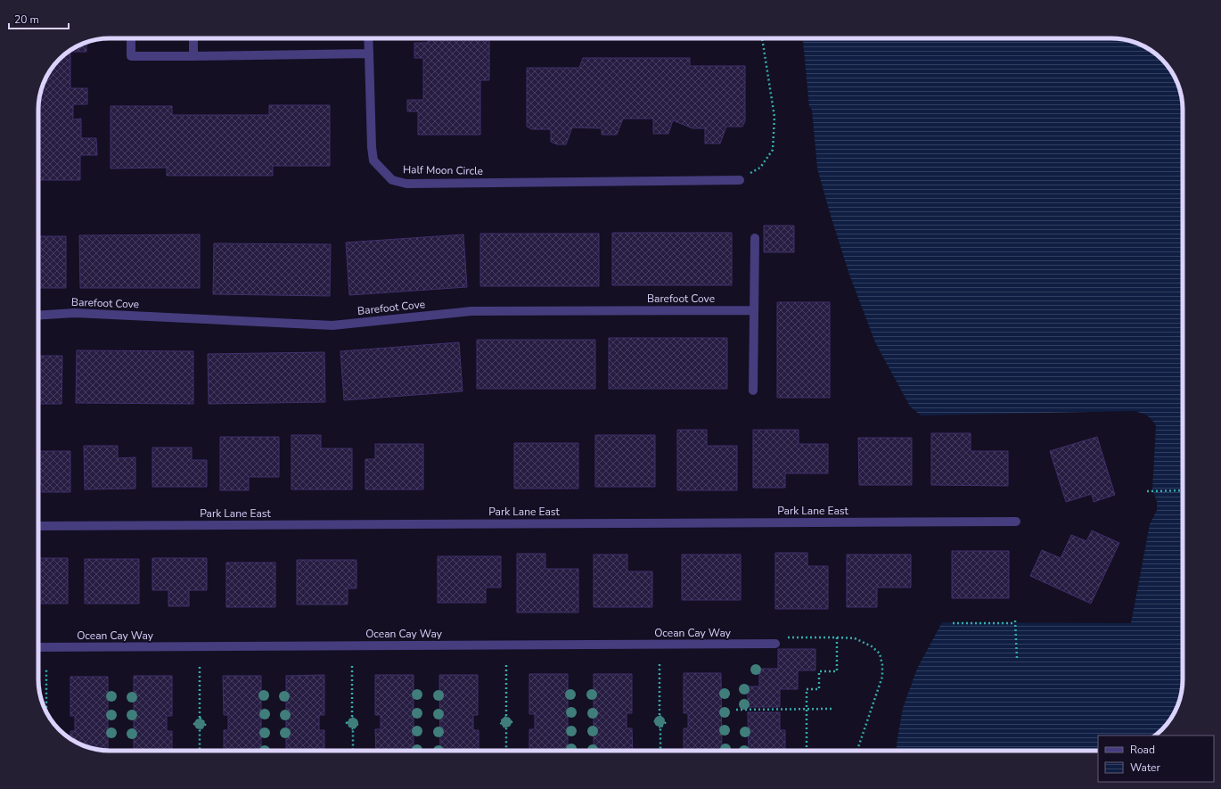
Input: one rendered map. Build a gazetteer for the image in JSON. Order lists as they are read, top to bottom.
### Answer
{
  "streets": {
    "street": [
      "Half Moon Circle",
      "Barefoot Cove",
      "Park Lane East",
      "Ocean Cay Way"
    ]
  },
  "legend": ["Road", "Water"],
  "scale_bar": "20 m"
}
